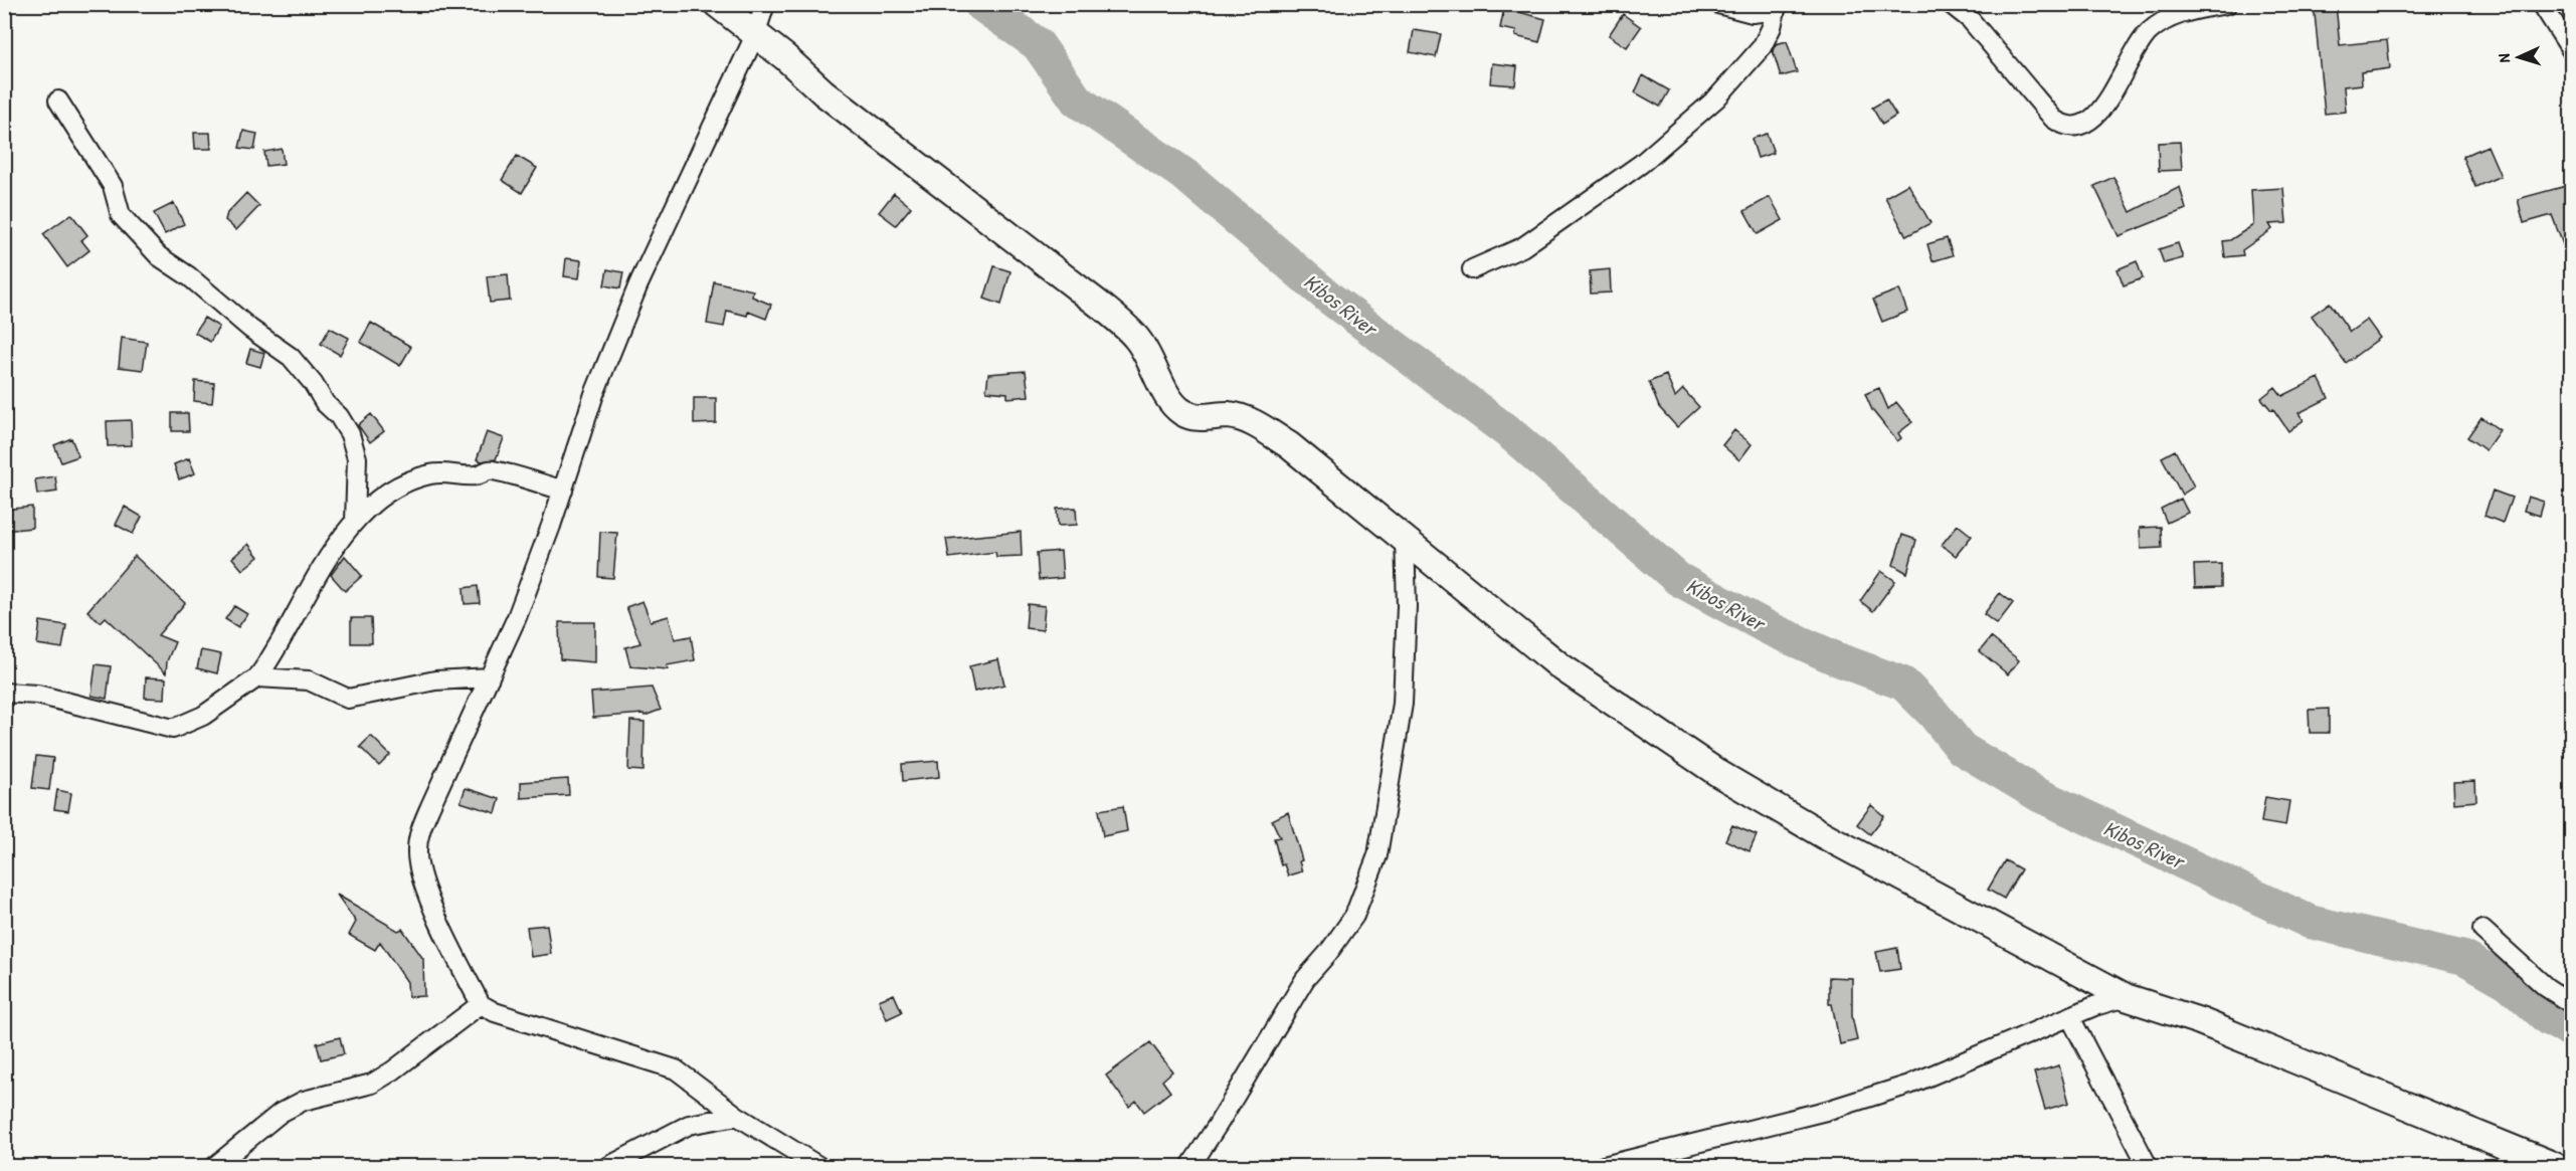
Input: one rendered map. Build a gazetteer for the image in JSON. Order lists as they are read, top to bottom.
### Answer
{
  "water": ["Kibos River"],
  "north": "left"
}
